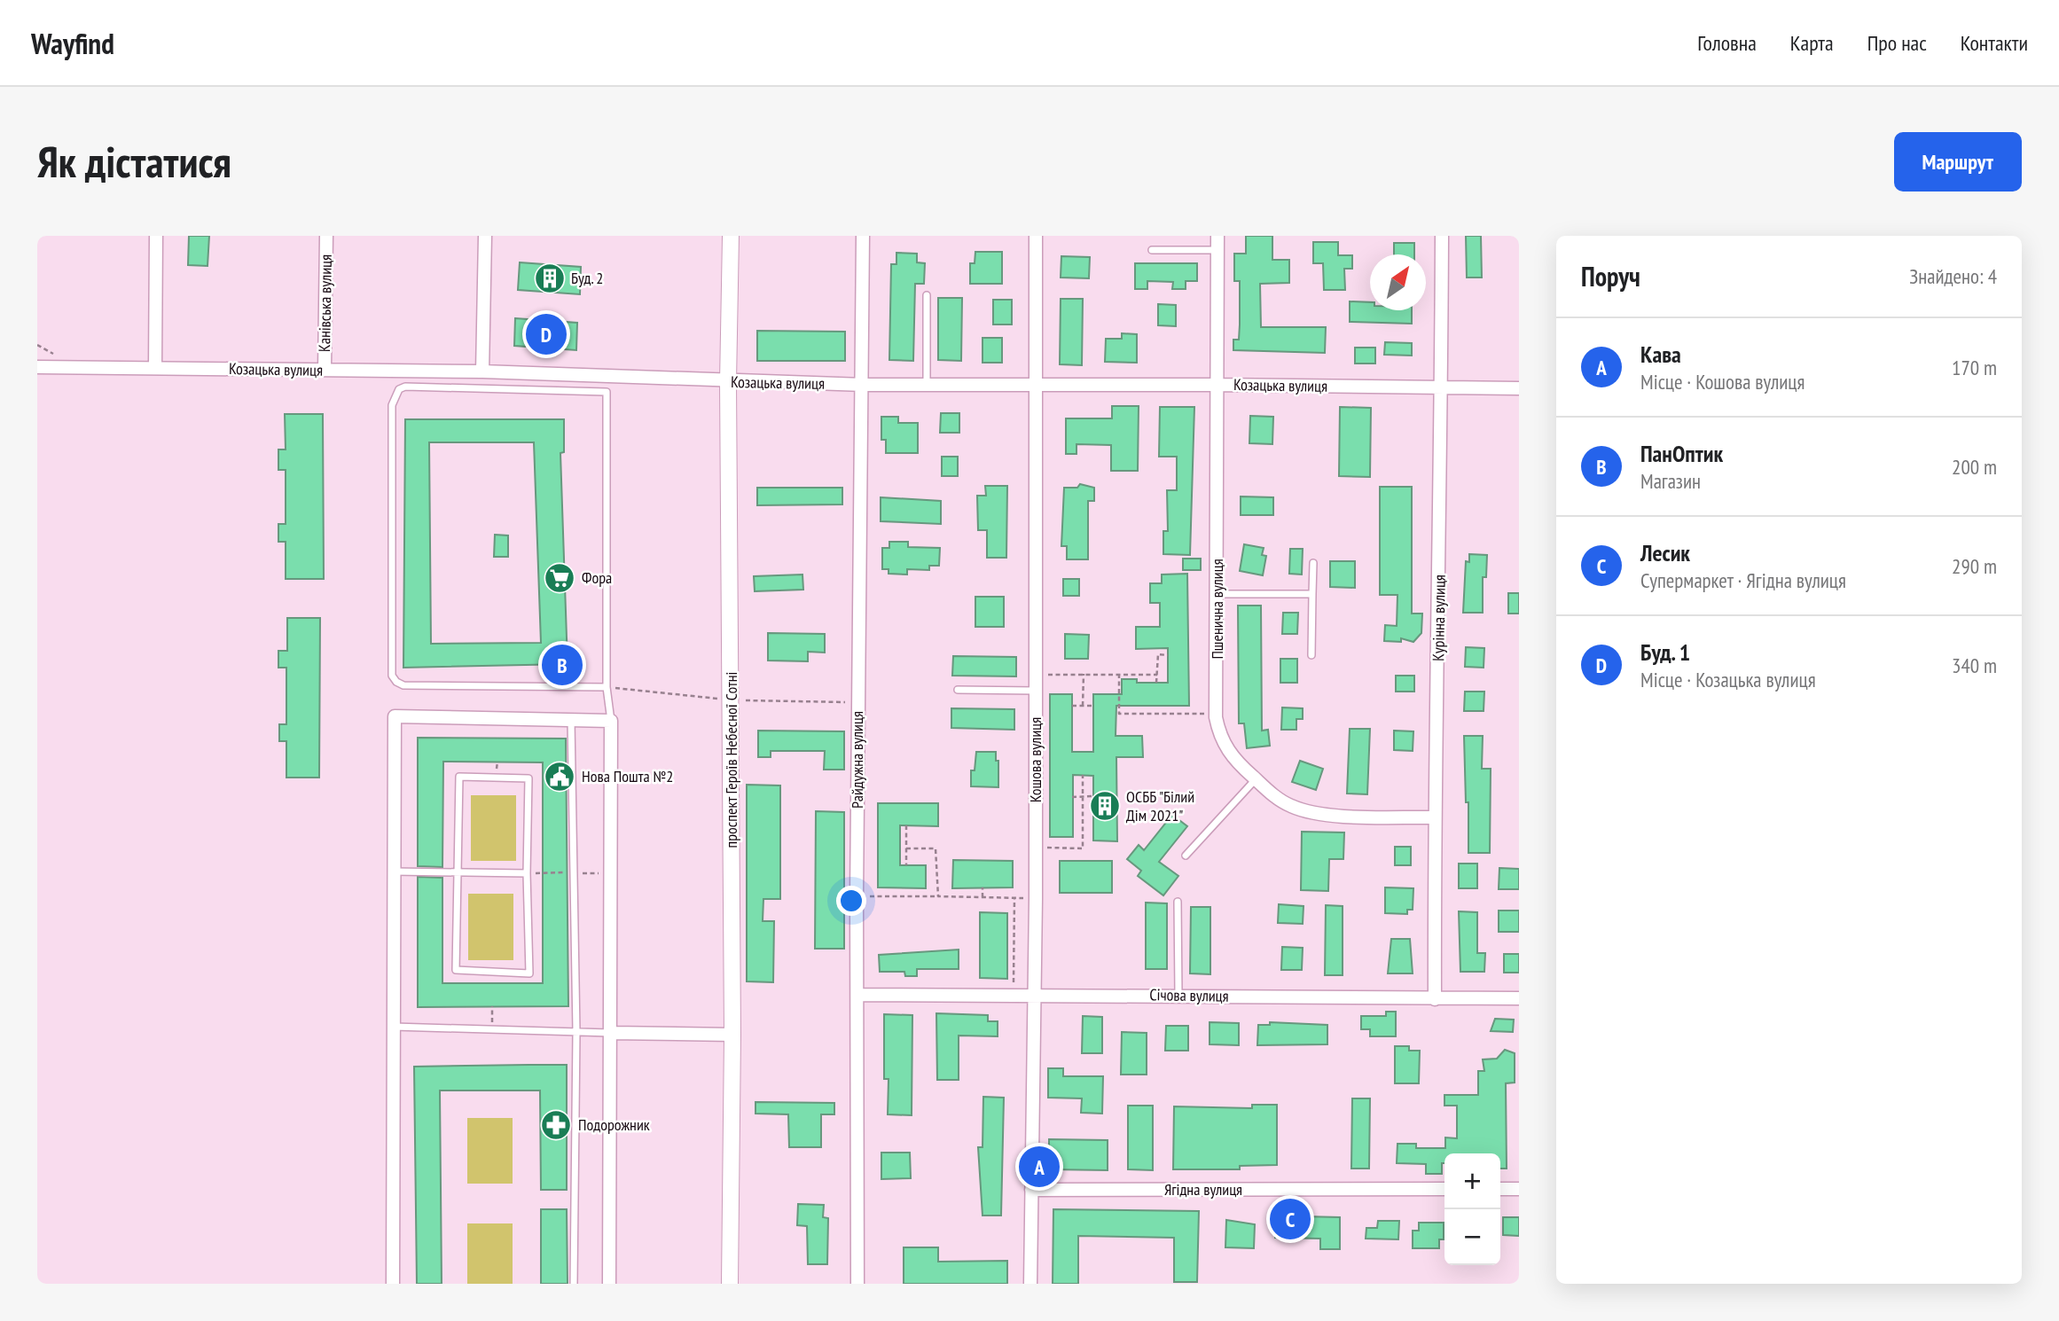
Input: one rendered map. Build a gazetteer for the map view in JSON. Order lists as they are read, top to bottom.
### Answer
{
  "streets": {
    "street": [
      "Канівська вулиця",
      "Козацька вулиця",
      "Пшенична вулиця",
      "Курінна вулиця",
      "проспект Героїв Небесної Сотні",
      "Райдужна вулиця",
      "Кошова вулиця",
      "Січова вулиця",
      "Ягідна вулиця"
    ]
  },
  "crossings": [
    ["Канівська вулиця", "Козацька вулиця"],
    ["Козацька вулиця", "Пшенична вулиця"],
    ["Козацька вулиця", "Курінна вулиця"],
    ["Козацька вулиця", "проспект Героїв Небесної Сотні"],
    ["Козацька вулиця", "Райдужна вулиця"],
    ["Козацька вулиця", "Кошова вулиця"],
    ["Пшенична вулиця", "Курінна вулиця"],
    ["Курінна вулиця", "Січова вулиця"],
    ["Райдужна вулиця", "Січова вулиця"],
    ["Кошова вулиця", "Січова вулиця"],
    ["Кошова вулиця", "Ягідна вулиця"]
  ],
  "places": {
    "building": ["Буд. 2", "ОСББ \"Білий Дім 2021\""],
    "supermarket": ["Фора"],
    "public building": ["Нова Пошта №2"],
    "pharmacy": ["Подорожник"]
  },
  "north": "top right",
  "page": {
    "header": "Wayfind",
    "nav": [
      "Головна",
      "Карта",
      "Про нас",
      "Контакти"
    ],
    "buttons": "Маршрут",
    "title": "Як дістатися",
    "heading": ["Поруч", "Знайдено: 4"],
    "pins": [
      "D",
      "B",
      "A",
      "C"
    ],
    "list": [
      {
        "mark": "A",
        "name": "Кава",
        "note": "Місце · Кошова вулиця",
        "value": "170 m"
      },
      {
        "mark": "B",
        "name": "ПанОптик",
        "note": "Магазин",
        "value": "200 m"
      },
      {
        "mark": "C",
        "name": "Лесик",
        "note": "Супермаркет · Ягідна вулиця",
        "value": "290 m"
      },
      {
        "mark": "D",
        "name": "Буд. 1",
        "note": "Місце · Козацька вулиця",
        "value": "340 m"
      }
    ],
    "map_buttons": ["+", "−"]
  }
}
